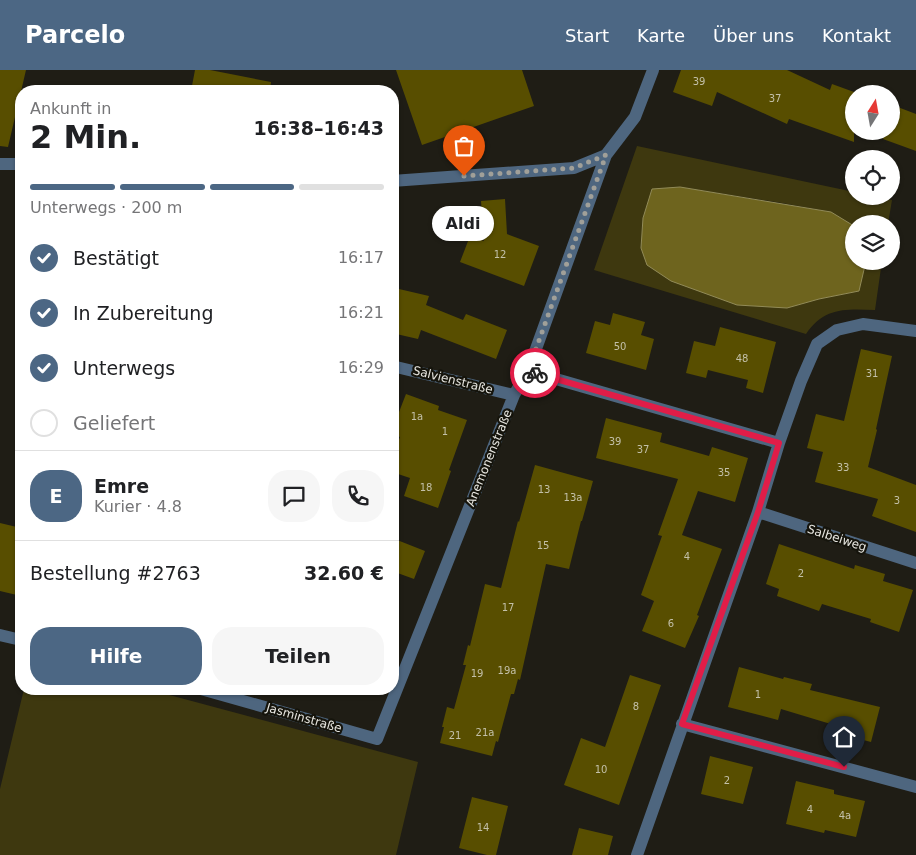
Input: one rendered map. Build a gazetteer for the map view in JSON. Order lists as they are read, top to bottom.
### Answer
{
  "streets": {
    "street": [
      "Salvienstraße",
      "Anemonenstraße",
      "Salbeiweg",
      "Jasminstraße"
    ]
  },
  "crossings": [
    ["Salvienstraße", "Anemonenstraße"],
    ["Anemonenstraße", "Jasminstraße"]
  ],
  "places": ["Aldi"],
  "house_numbers": [
    "39",
    "37",
    "12",
    "50",
    "48",
    "31",
    "1a",
    "1",
    "39",
    "37",
    "33",
    "35",
    "18",
    "13",
    "13a",
    "3",
    "15",
    "4",
    "2",
    "17",
    "6",
    "19a",
    "19",
    "1",
    "8",
    "21a",
    "21",
    "10",
    "2",
    "4",
    "4a",
    "14"
  ],
  "north": "top",
  "page": {
    "header": "Parcelo",
    "nav": [
      "Start",
      "Karte",
      "Über uns",
      "Kontakt"
    ],
    "heading": ["2 Min.", "Ankunft in", "16:38–16:43"],
    "panel": [
      "Emre",
      "Kurier · 4.8",
      "Bestellung #2763",
      "32.60 €"
    ],
    "bar": "Unterwegs · 200 m",
    "bubble": "Aldi",
    "list": [
      ["Bestätigt", "16:17"],
      ["In Zubereitung", "16:21"],
      ["Unterwegs", "16:29"],
      "Geliefert"
    ],
    "round": "E",
    "buttons": ["Hilfe", "Teilen"]
  }
}
